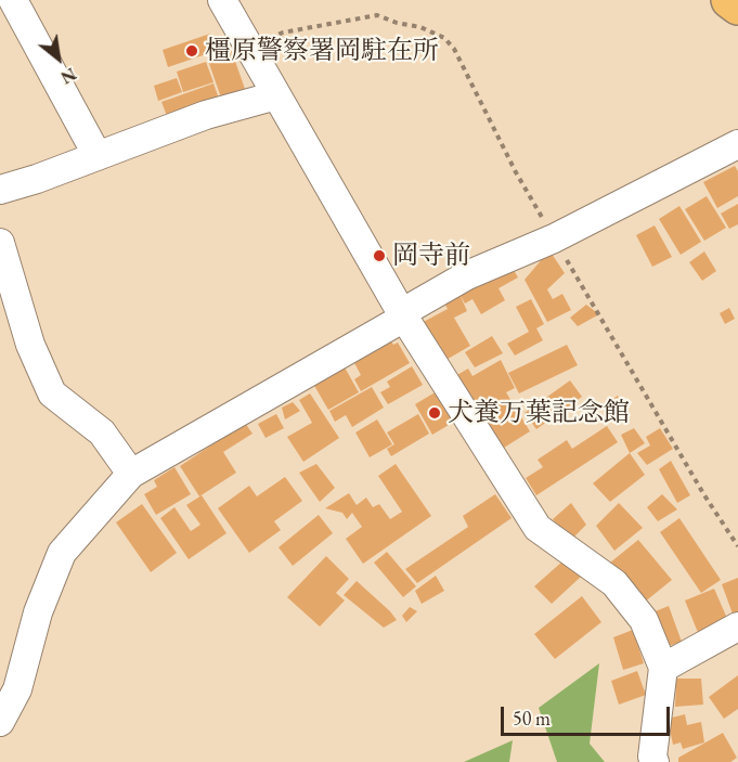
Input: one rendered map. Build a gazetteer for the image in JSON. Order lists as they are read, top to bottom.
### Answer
{
  "places": ["橿原警察署岡駐在所", "岡寺前", "犬養万葉記念館"],
  "scale_bar": "50 m",
  "north": "bottom right"
}
